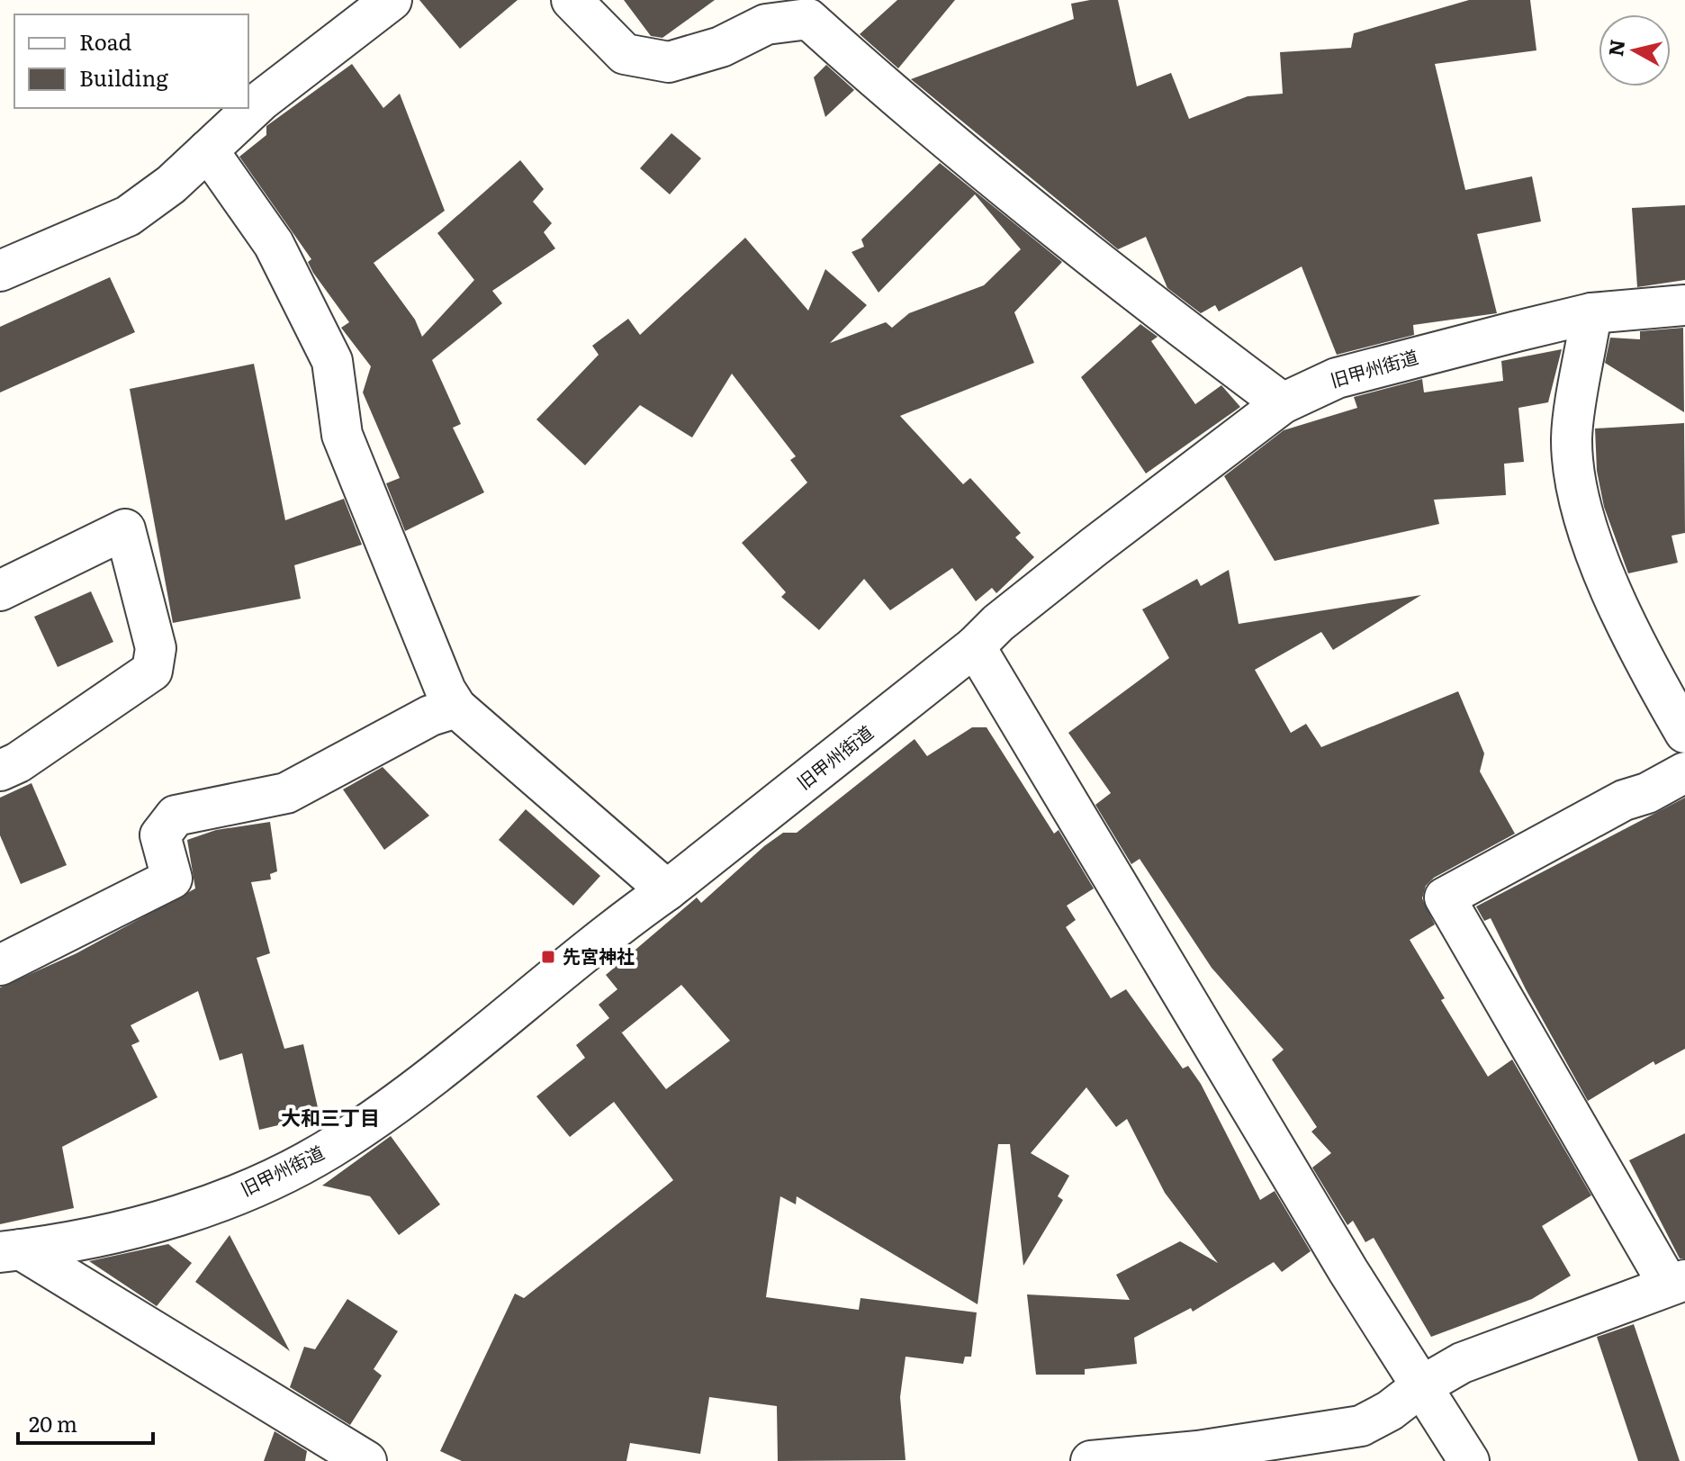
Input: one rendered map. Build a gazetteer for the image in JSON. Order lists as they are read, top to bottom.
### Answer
{
  "streets": {
    "street": ["旧甲州街道"]
  },
  "districts": ["大和三丁目"],
  "places": {
    "transit": ["先宮神社"]
  },
  "legend": ["Road", "Building"],
  "scale_bar": "20 m",
  "north": "left"
}
